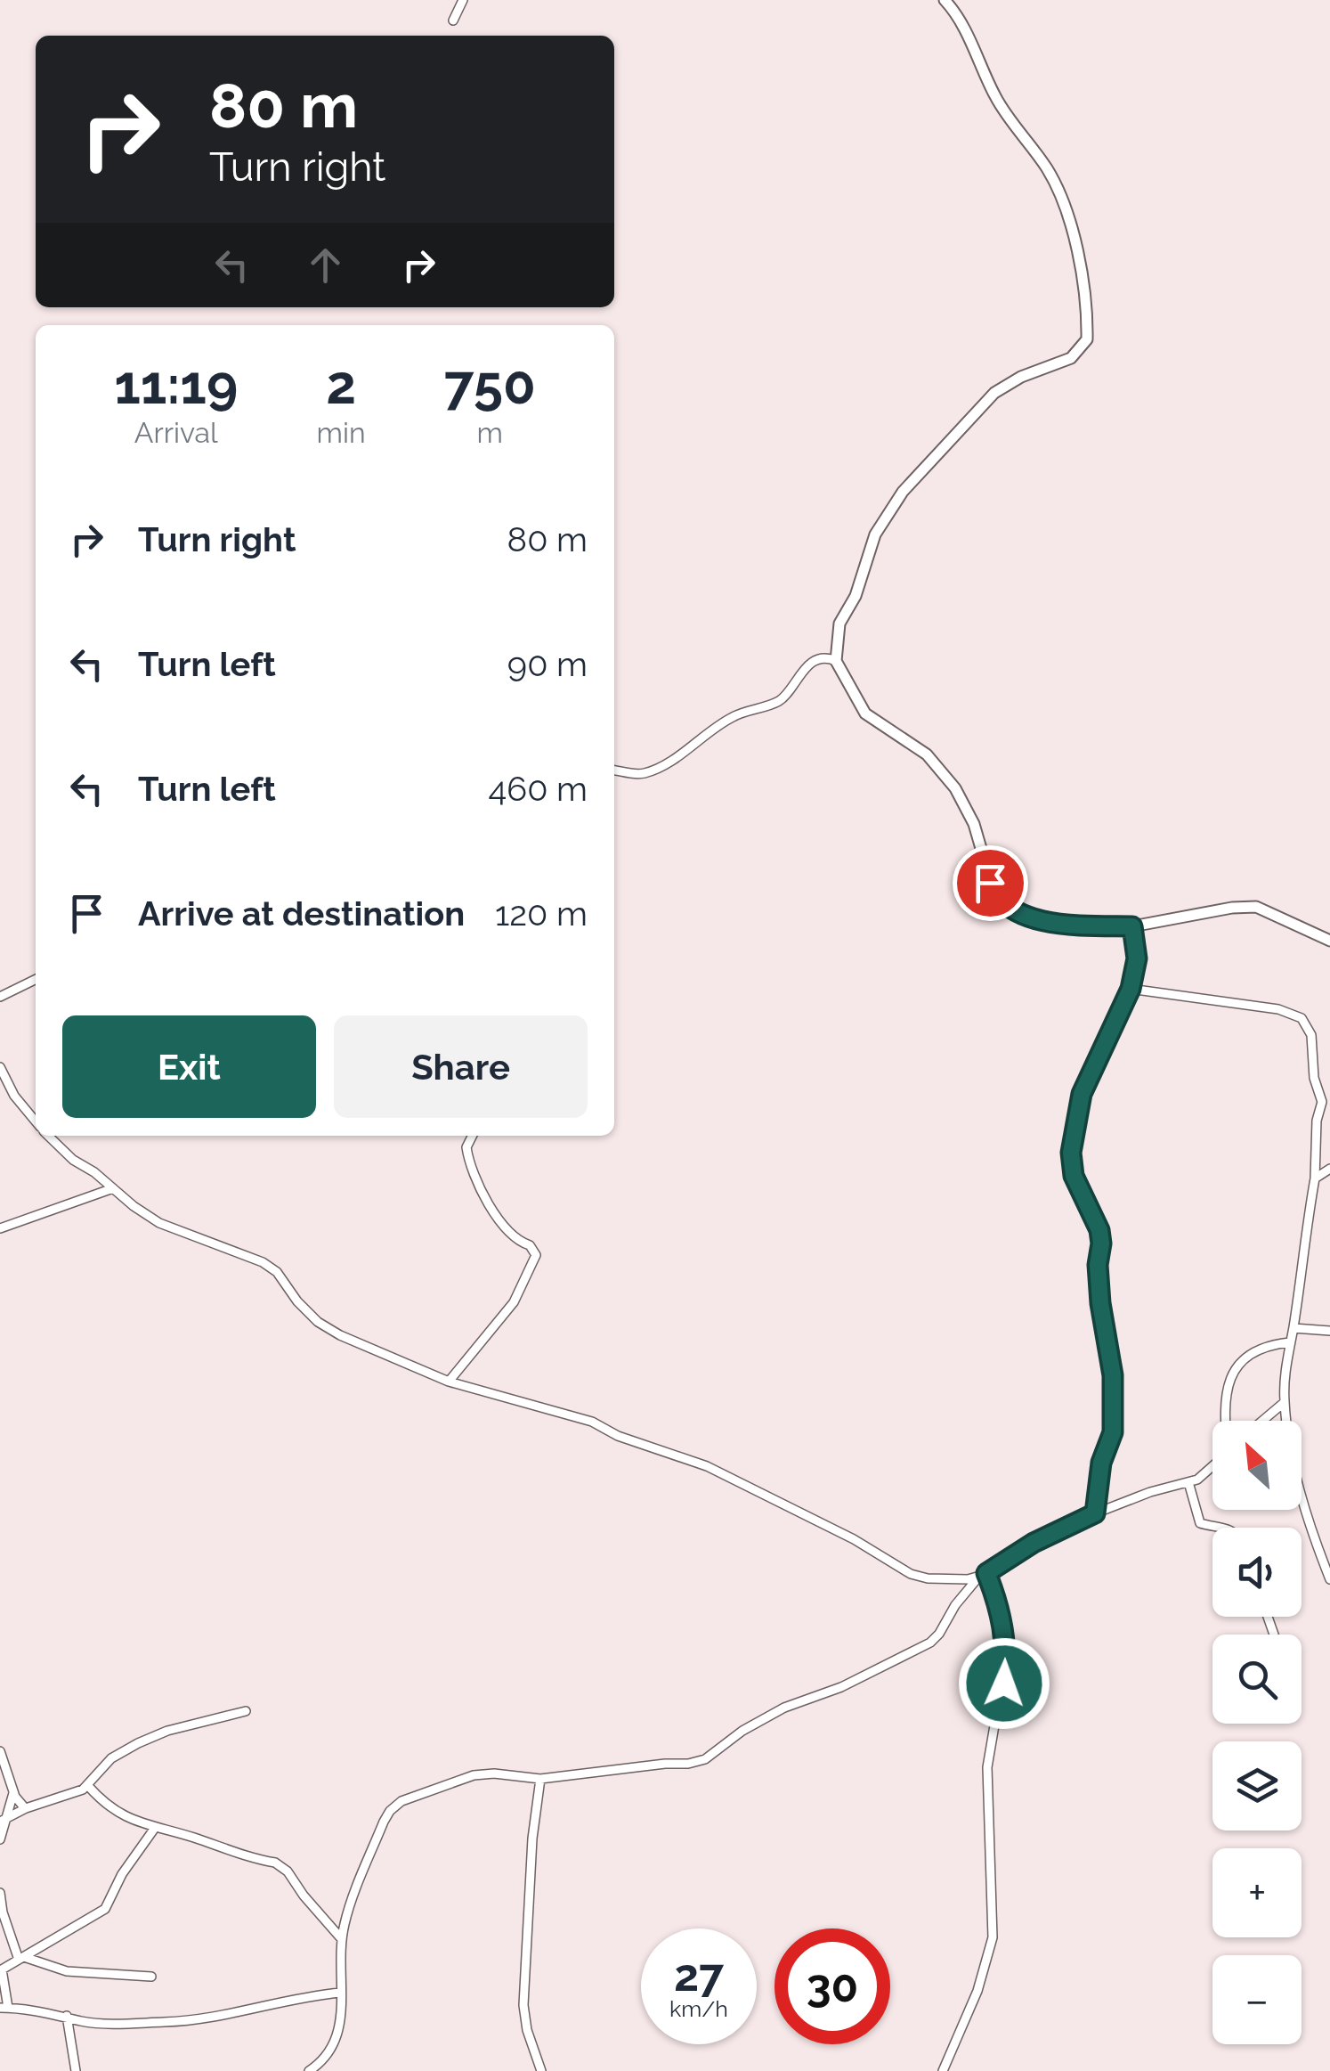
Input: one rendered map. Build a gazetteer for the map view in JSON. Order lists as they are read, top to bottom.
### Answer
{
  "north": "top left",
  "page": {
    "turn": ["80 m", "Turn right"],
    "eta": [
      "11:19",
      "Arrival",
      "2",
      "min",
      "750",
      "m"
    ],
    "list": [
      {
        "name": "Turn right",
        "value": "80 m"
      },
      {
        "name": "Turn left",
        "value": "90 m"
      },
      {
        "name": "Turn left",
        "value": "460 m"
      },
      {
        "name": "Arrive at destination",
        "value": "120 m"
      }
    ],
    "buttons": ["Exit", "Share"],
    "map_buttons": ["+", "−"],
    "speed": "27 km/h",
    "limit": "30"
  }
}
